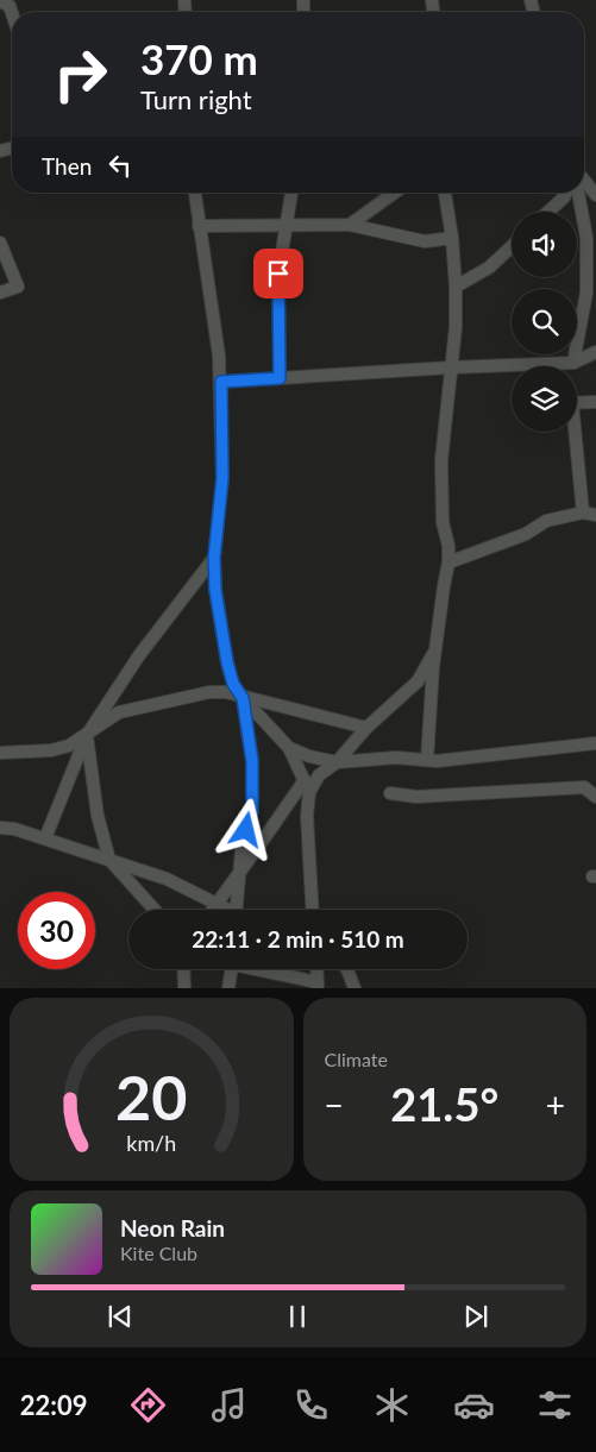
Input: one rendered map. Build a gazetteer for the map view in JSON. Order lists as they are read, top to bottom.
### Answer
{
  "page": {
    "turn": ["370 m", "Turn right"],
    "then": "Then",
    "limit": "30",
    "trip": "22:11 · 2 min · 510 m",
    "tile": "Climate",
    "heat": ["−", "21.5°", "+"],
    "song": ["Neon Rain", "Kite Club"],
    "tabs": "22:09",
    "gauge": ["20", "km/h"]
  }
}
